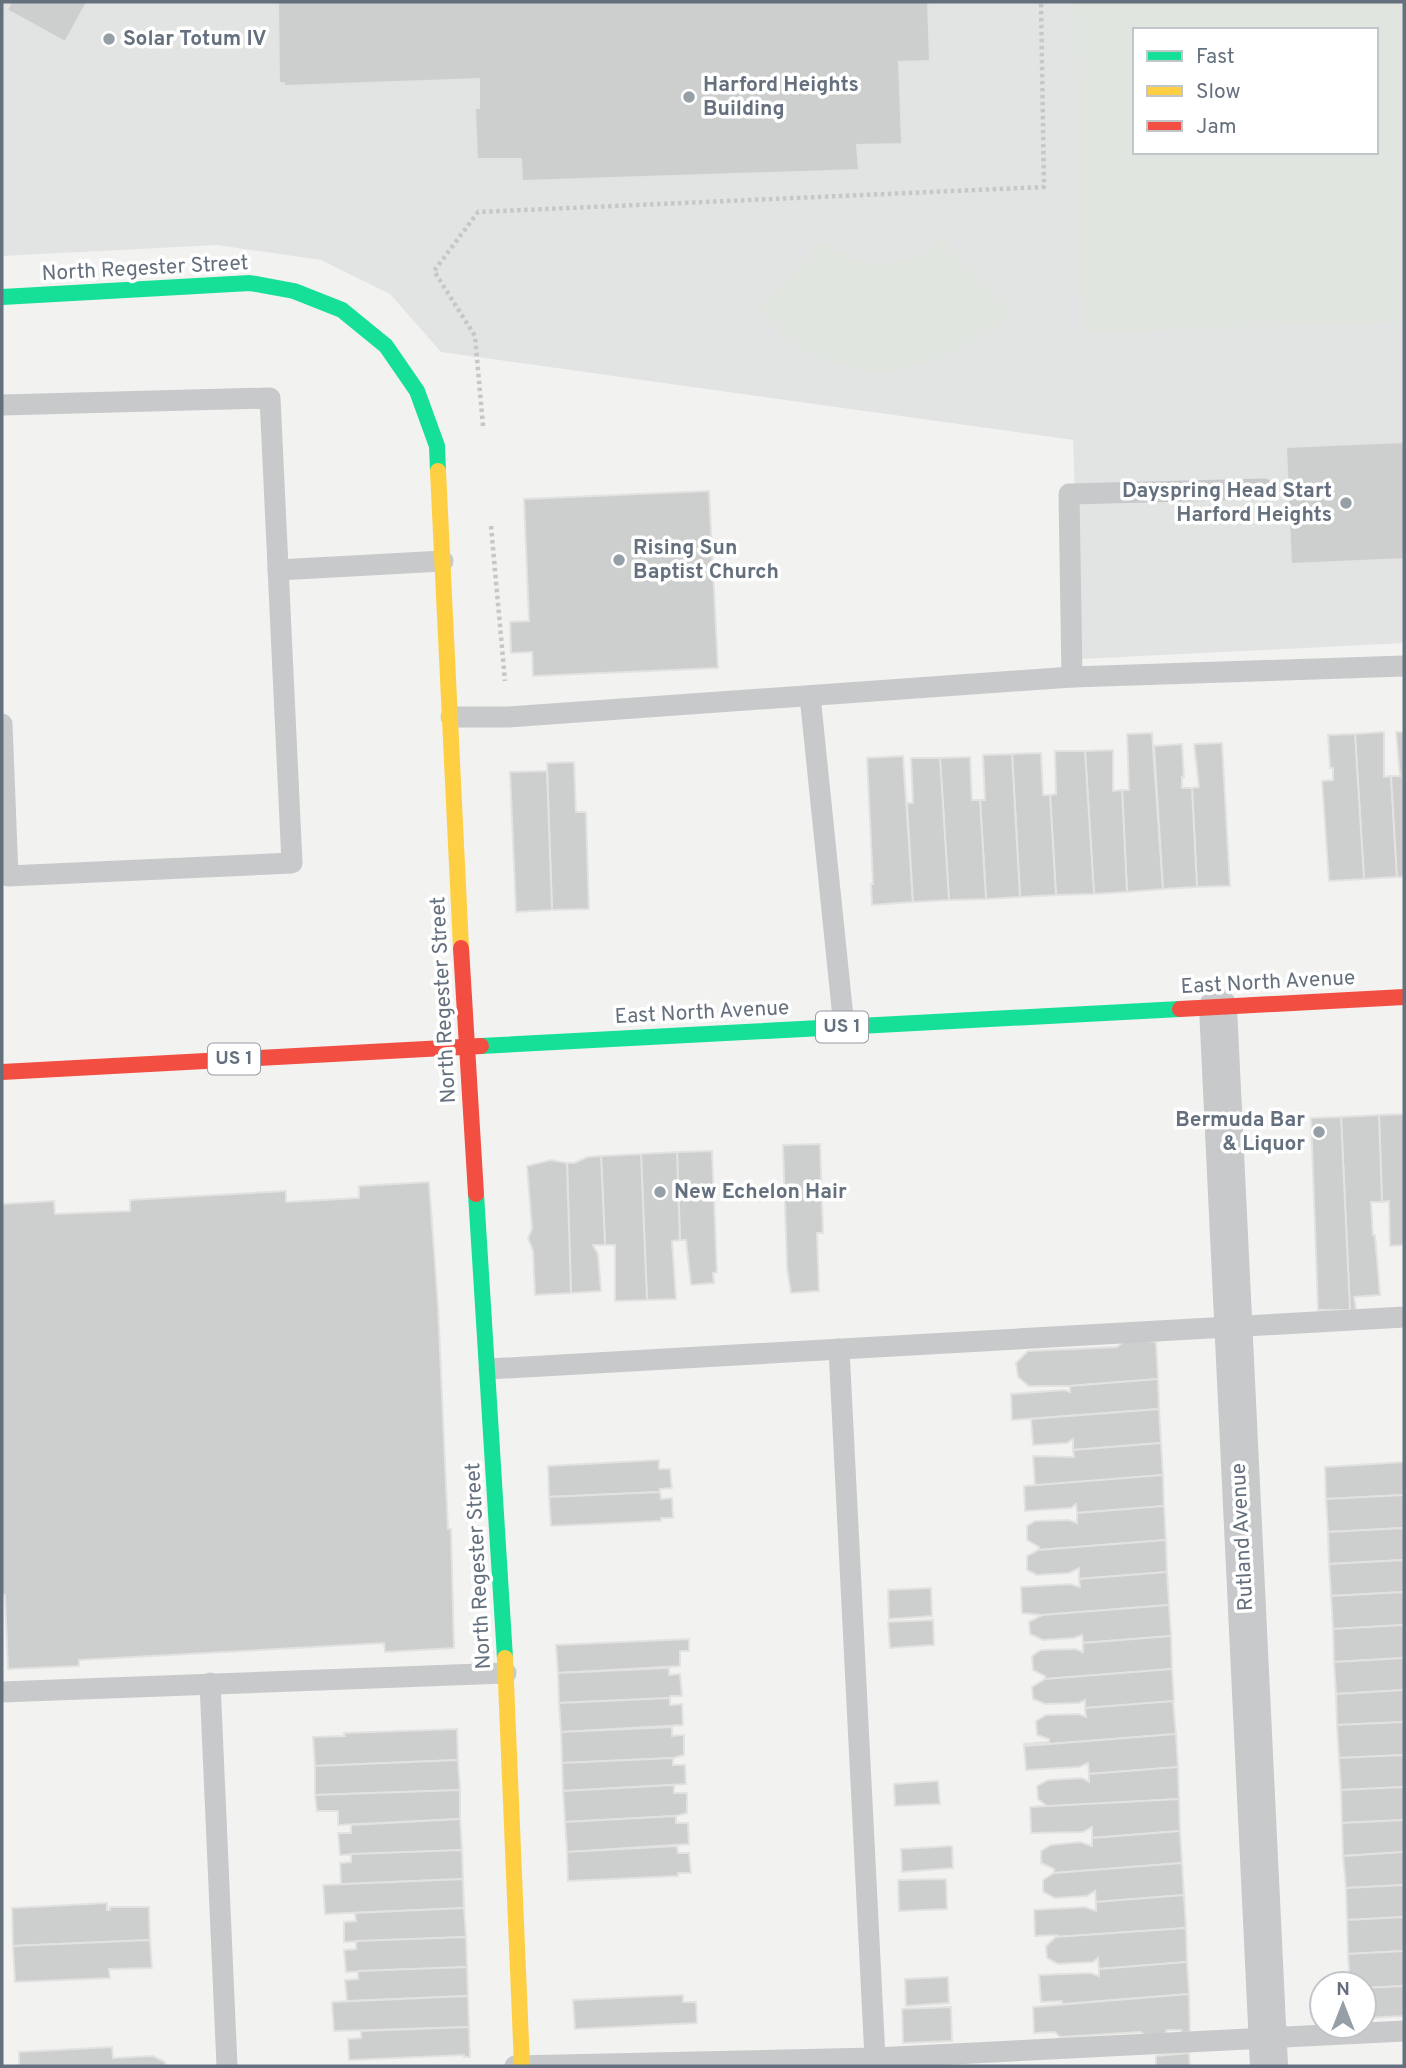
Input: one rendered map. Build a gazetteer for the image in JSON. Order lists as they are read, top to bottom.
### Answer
{
  "streets": {
    "street": [
      "North Regester Street",
      "East North Avenue",
      "US 1",
      "Rutland Avenue"
    ]
  },
  "crossings": [
    ["North Regester Street", "East North Avenue"],
    ["East North Avenue", "Rutland Avenue"]
  ],
  "places": [
    "Solar Totum IV",
    "Harford Heights Building",
    "Dayspring Head Start Harford Heights",
    "Rising Sun Baptist Church",
    "Bermuda Bar & Liquor",
    "New Echelon Hair"
  ],
  "legend": ["Fast", "Slow", "Jam"],
  "north": "top"
}
